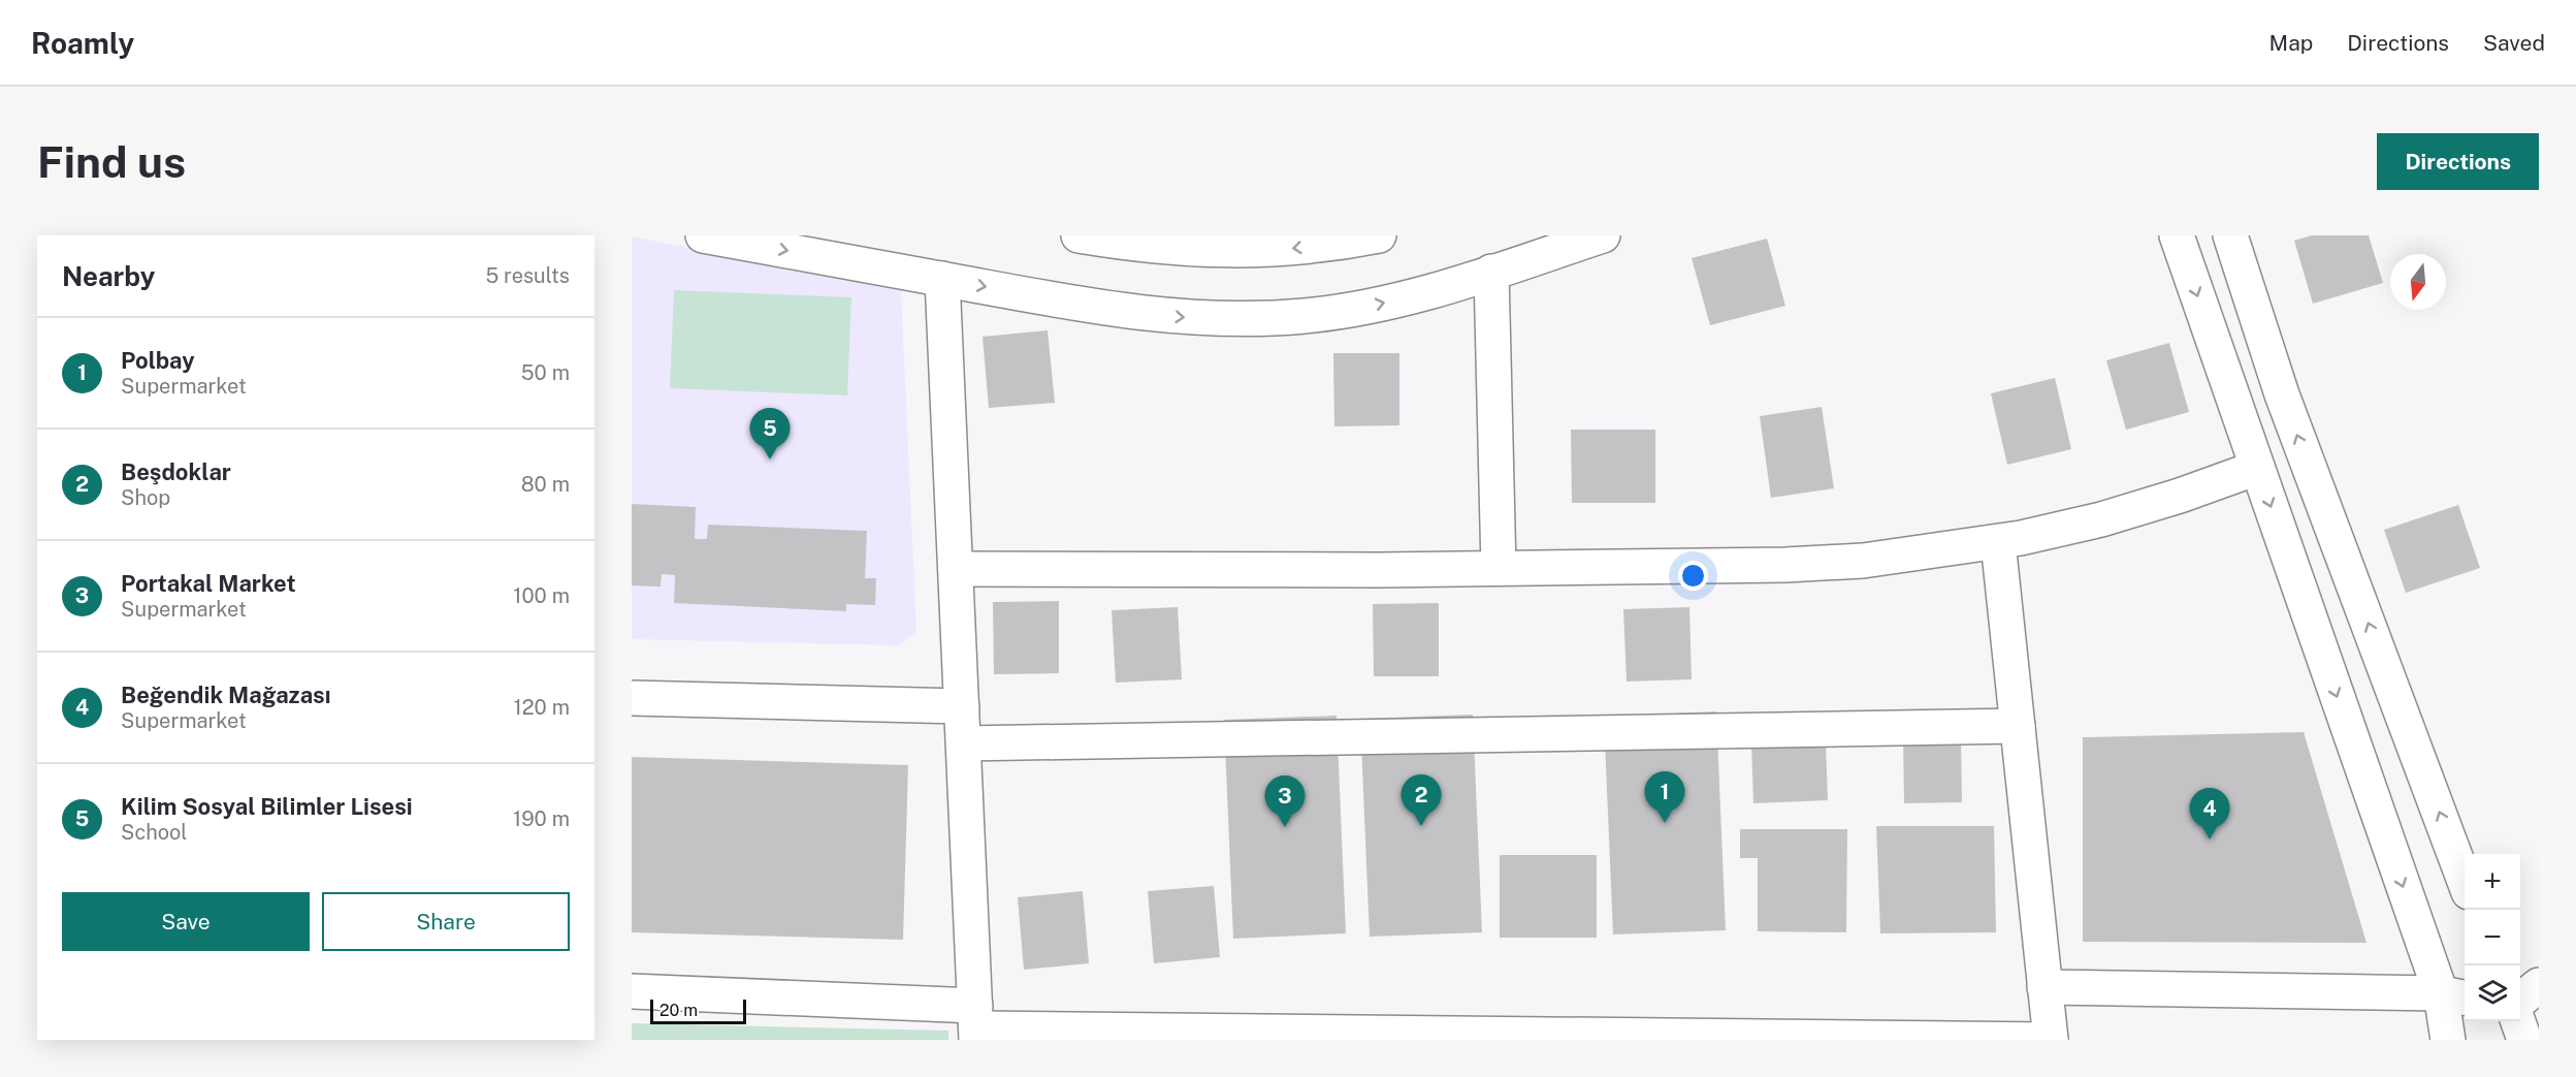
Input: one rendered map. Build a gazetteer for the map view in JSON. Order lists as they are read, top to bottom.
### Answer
{
  "scale_bar": "20 m",
  "north": "bottom",
  "page": {
    "header": "Roamly",
    "nav": ["Map", "Directions", "Saved"],
    "buttons": [
      "Directions",
      ["Save", "Share"]
    ],
    "title": "Find us",
    "heading": ["Nearby", "5 results"],
    "list": [
      {
        "mark": "1",
        "name": "Polbay",
        "note": "Supermarket",
        "value": "50 m"
      },
      {
        "mark": "2",
        "name": "Beşdoklar",
        "note": "Shop",
        "value": "80 m"
      },
      {
        "mark": "3",
        "name": "Portakal Market",
        "note": "Supermarket",
        "value": "100 m"
      },
      {
        "mark": "4",
        "name": "Beğendik Mağazası",
        "note": "Supermarket",
        "value": "120 m"
      },
      {
        "mark": "5",
        "name": "Kilim Sosyal Bilimler Lisesi",
        "note": "School",
        "value": "190 m"
      }
    ],
    "pins": [
      "5",
      "1",
      "2",
      "3",
      "4"
    ],
    "map_buttons": ["+", "−"],
    "scale": "20 m"
  }
}
